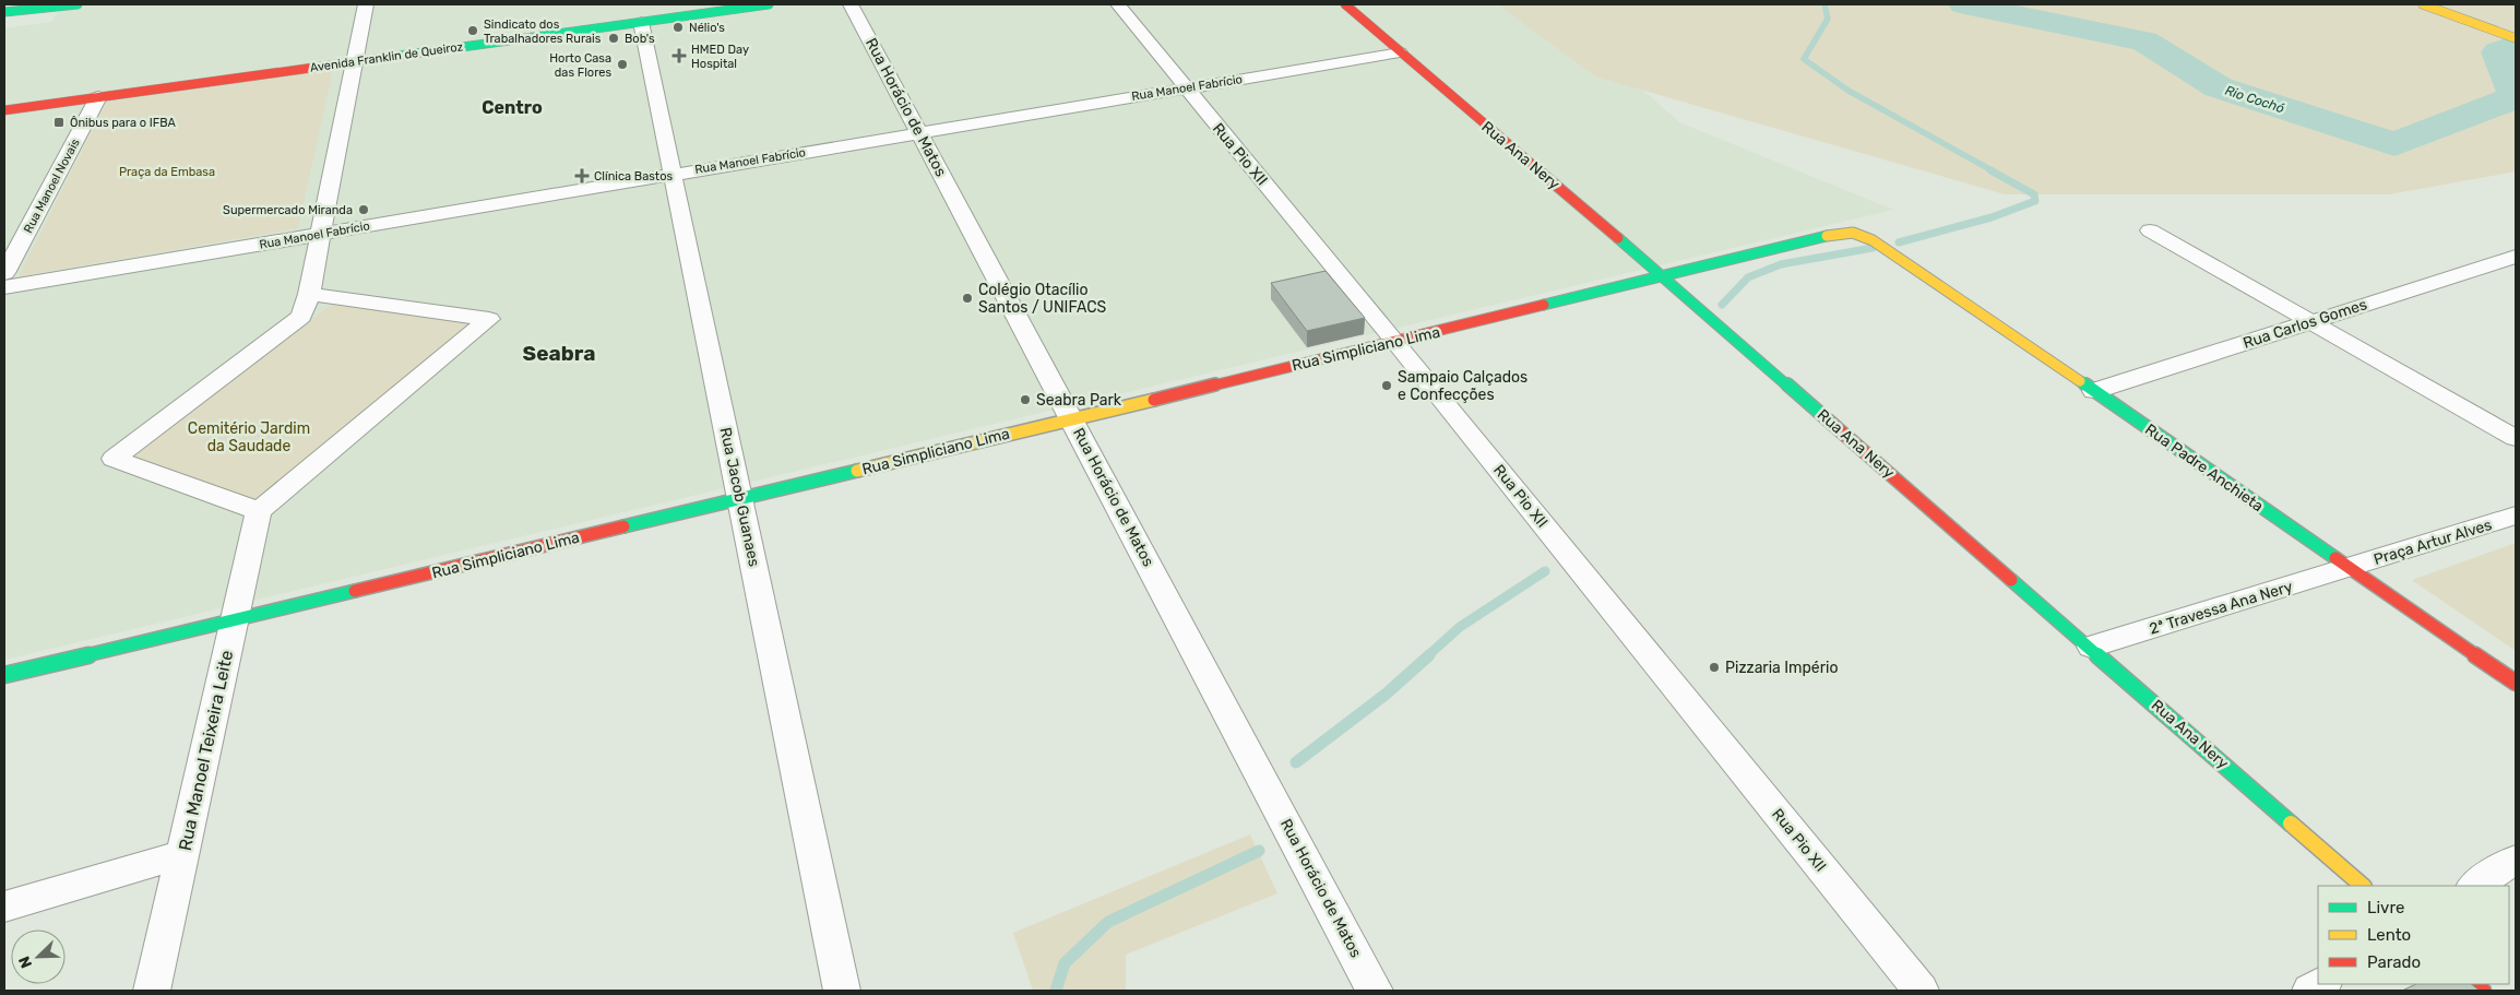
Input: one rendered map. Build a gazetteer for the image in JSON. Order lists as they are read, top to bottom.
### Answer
{
  "streets": {
    "street": [
      "Avenida Franklin de Queiroz",
      "Rua Manoel Fabrício",
      "Rua Horácio de Matos",
      "Rua Pio XII",
      "Rua Ana Nery",
      "Rua Manoel Novais",
      "Rua Carlos Gomes",
      "Rua Simpliciano Lima",
      "Rua Padre Anchieta",
      "Rua Jacob Guanaes",
      "Praça Artur Alves",
      "2ª Travessa Ana Nery",
      "Rua Manoel Teixeira Leite"
    ]
  },
  "crossings": [
    ["Avenida Franklin de Queiroz", "Rua Manoel Novais"],
    ["Avenida Franklin de Queiroz", "Rua Jacob Guanaes"],
    ["Rua Manoel Fabrício", "Rua Horácio de Matos"],
    ["Rua Manoel Fabrício", "Rua Pio XII"],
    ["Rua Manoel Fabrício", "Rua Ana Nery"],
    ["Rua Manoel Fabrício", "Rua Jacob Guanaes"],
    ["Rua Horácio de Matos", "Rua Simpliciano Lima"],
    ["Rua Pio XII", "Rua Simpliciano Lima"],
    ["Rua Ana Nery", "Rua Simpliciano Lima"],
    ["Rua Ana Nery", "2ª Travessa Ana Nery"],
    ["Rua Carlos Gomes", "Rua Padre Anchieta"],
    ["Rua Simpliciano Lima", "Rua Padre Anchieta"],
    ["Rua Simpliciano Lima", "Rua Jacob Guanaes"],
    ["Rua Simpliciano Lima", "Rua Manoel Teixeira Leite"],
    ["Rua Padre Anchieta", "Praça Artur Alves"],
    ["Rua Padre Anchieta", "2ª Travessa Ana Nery"],
    ["Praça Artur Alves", "2ª Travessa Ana Nery"]
  ],
  "districts": ["Centro", "Seabra"],
  "water": ["Rio Cochó"],
  "parks": ["Praça da Embasa", "Cemitério Jardim da Saudade"],
  "places": {
    "other": [
      "Nélio's",
      "Sindicato dos Trabalhadores Rurais",
      "Bob's",
      "Horto Casa das Flores",
      "Supermercado Miranda",
      "Colégio Otacílio Santos / UNIFACS",
      "Sampaio Calçados e Confecções",
      "Seabra Park",
      "Pizzaria Império"
    ],
    "health": ["HMED Day Hospital", "Clínica Bastos"],
    "transit": ["Ônibus para o IFBA"]
  },
  "legend": ["Livre", "Lento", "Parado"],
  "north": "bottom left"
}
